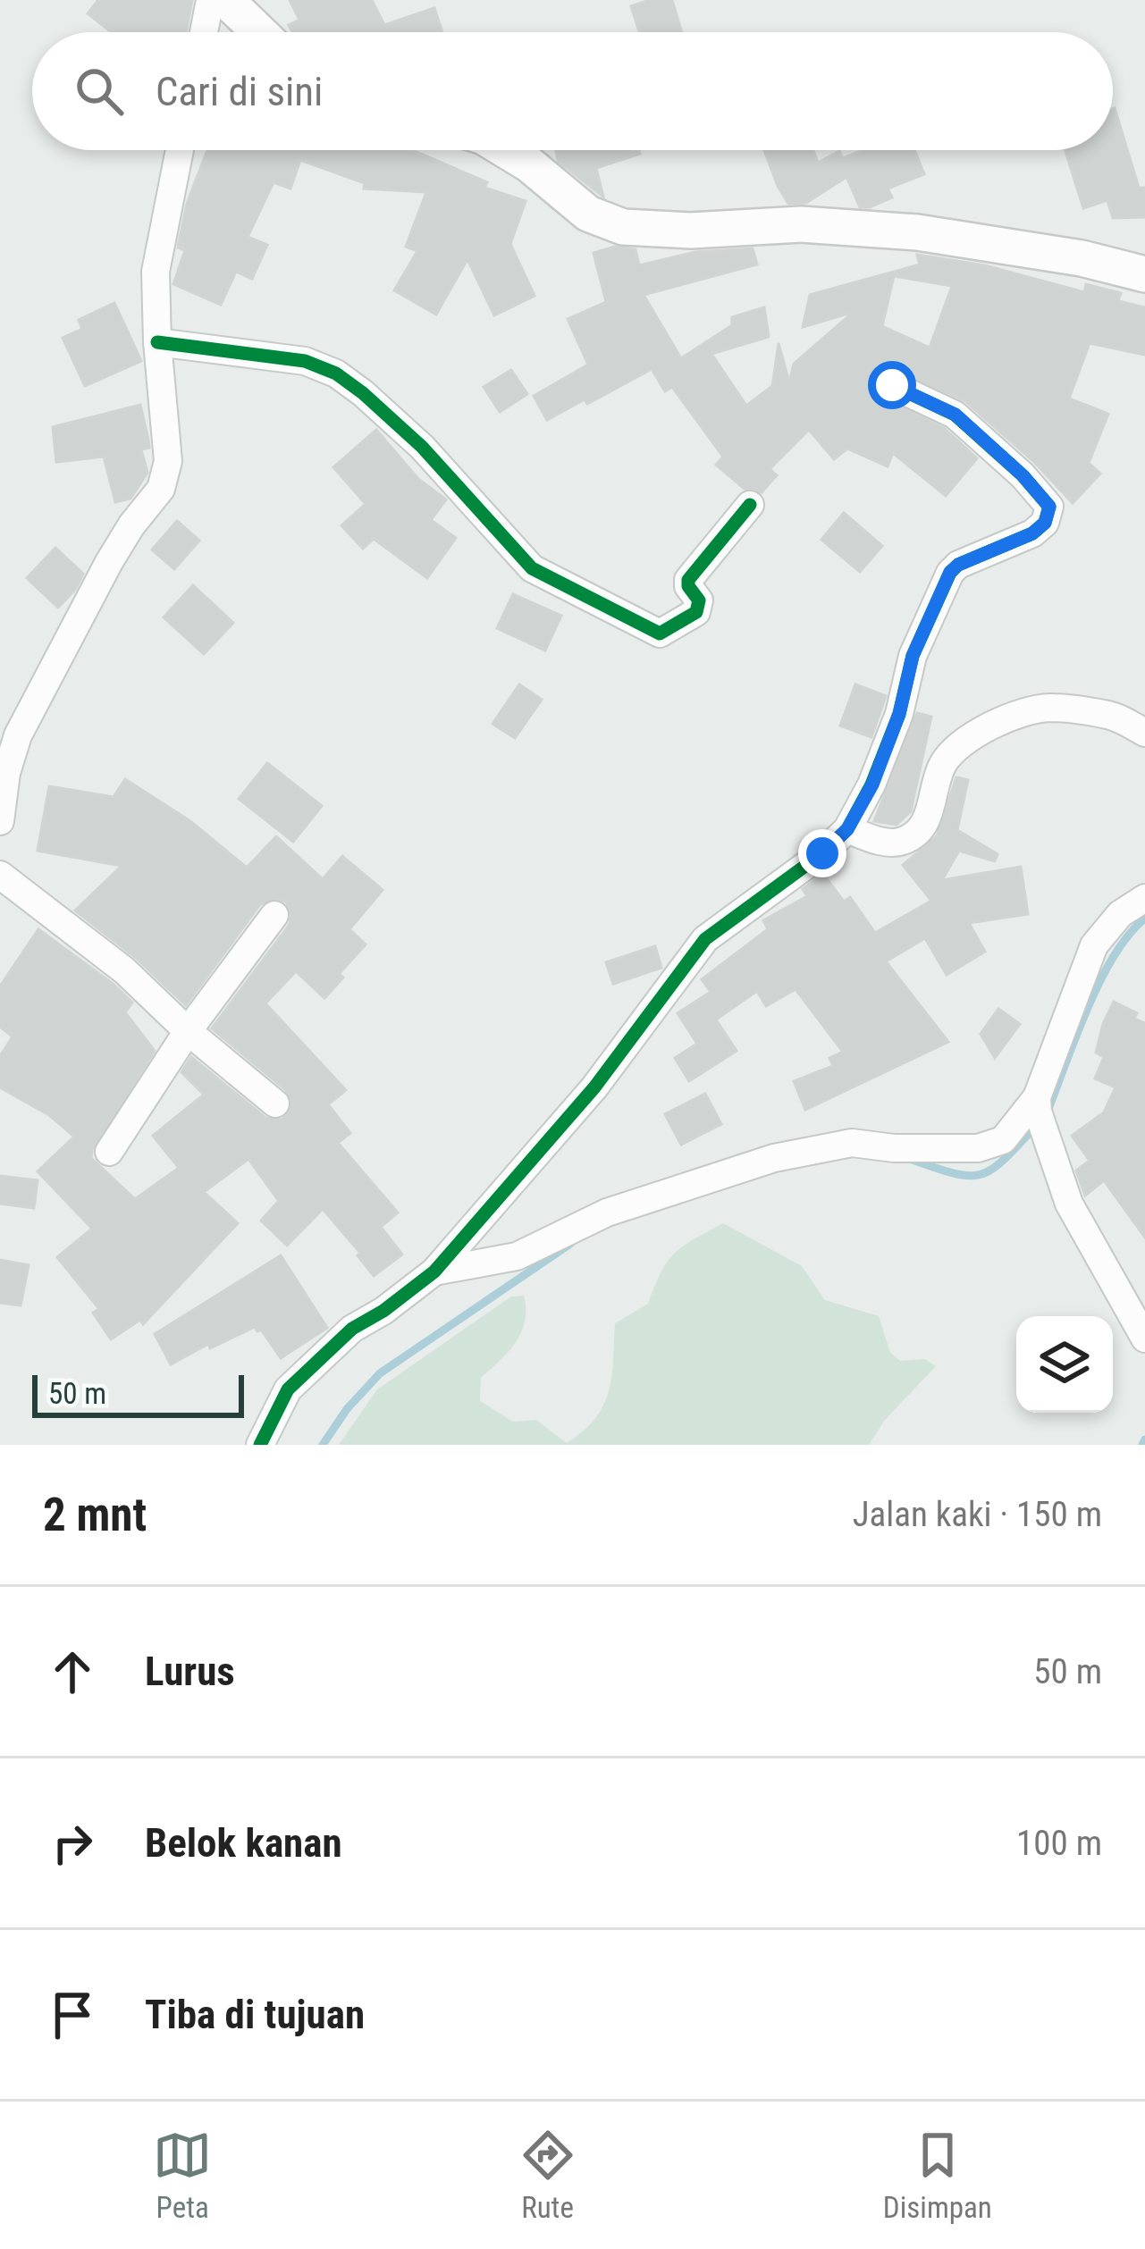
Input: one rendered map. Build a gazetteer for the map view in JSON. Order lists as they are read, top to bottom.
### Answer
{
  "scale_bar": "50 m",
  "page": {
    "search": "Cari di sini",
    "scale": "50 m",
    "heading": ["2 mnt", "Jalan kaki · 150 m"],
    "list": [
      ["Lurus", "50 m"],
      ["Belok kanan", "100 m"],
      "Tiba di tujuan"
    ],
    "nav": ["Peta", "Rute", "Disimpan"]
  }
}
